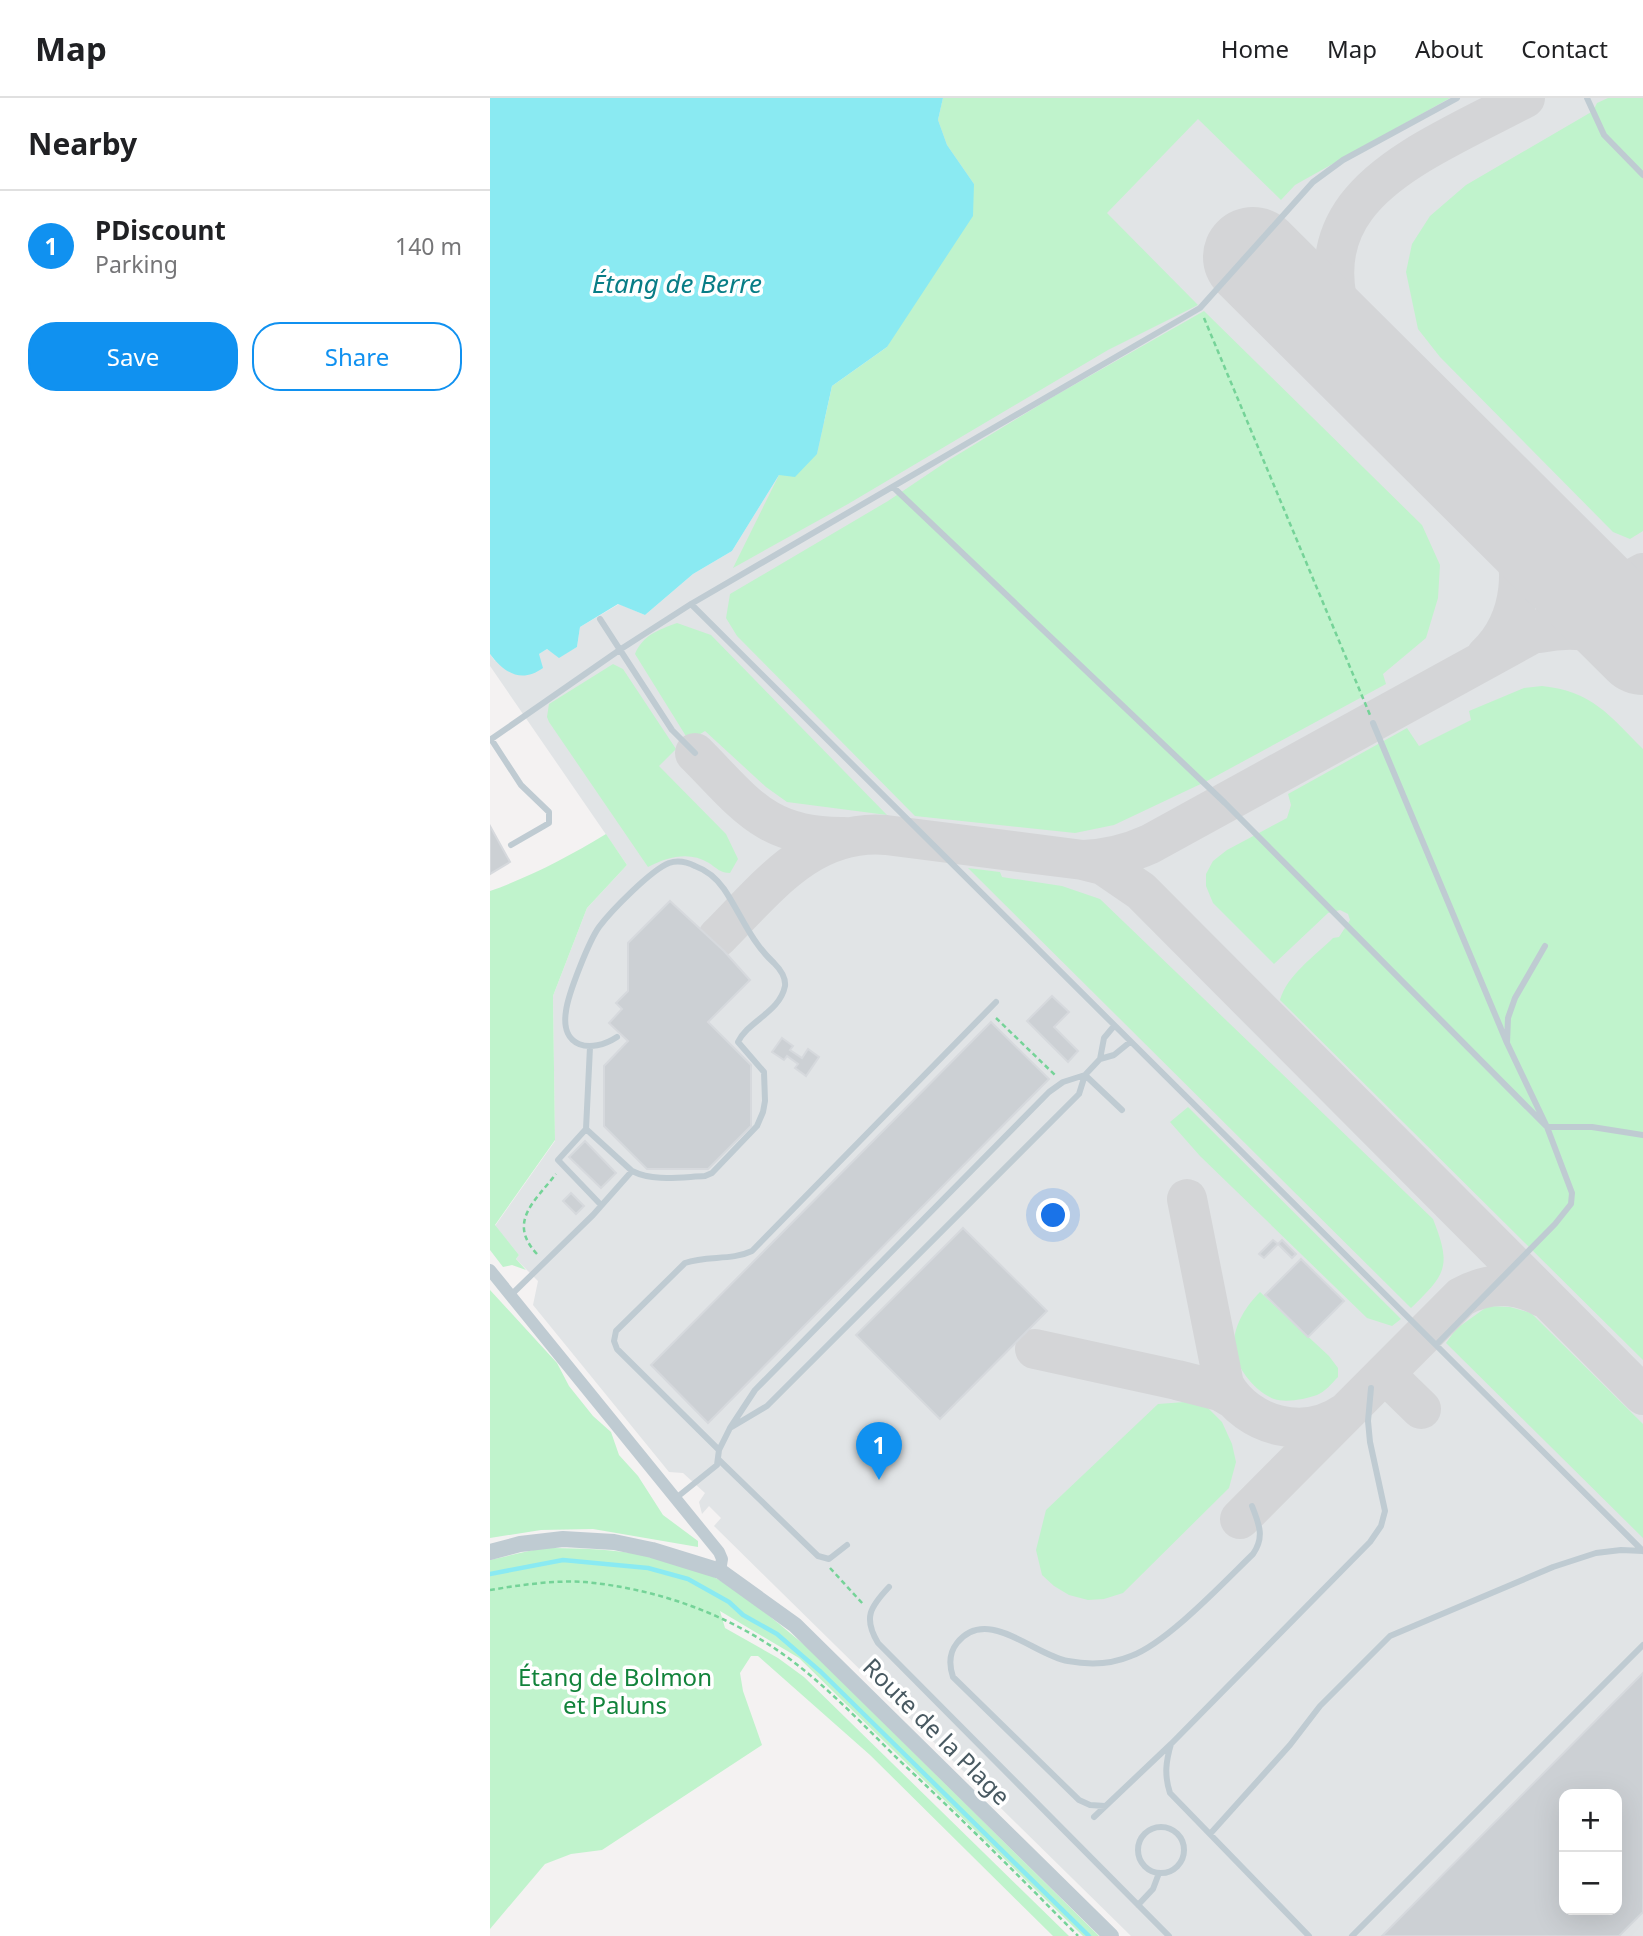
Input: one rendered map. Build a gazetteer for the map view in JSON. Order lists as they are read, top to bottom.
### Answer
{
  "streets": {
    "street": ["Route de la Plage"]
  },
  "water": ["Étang de Berre"],
  "parks": ["Étang de Bolmon et Paluns"],
  "page": {
    "header": "Map",
    "nav": [
      "Home",
      "Map",
      "About",
      "Contact"
    ],
    "heading": "Nearby",
    "list": [
      {
        "mark": "1",
        "name": "PDiscount",
        "note": "Parking",
        "value": "140 m"
      }
    ],
    "buttons": ["Save", "Share"],
    "pins": "1",
    "map_buttons": ["+", "−"]
  }
}
